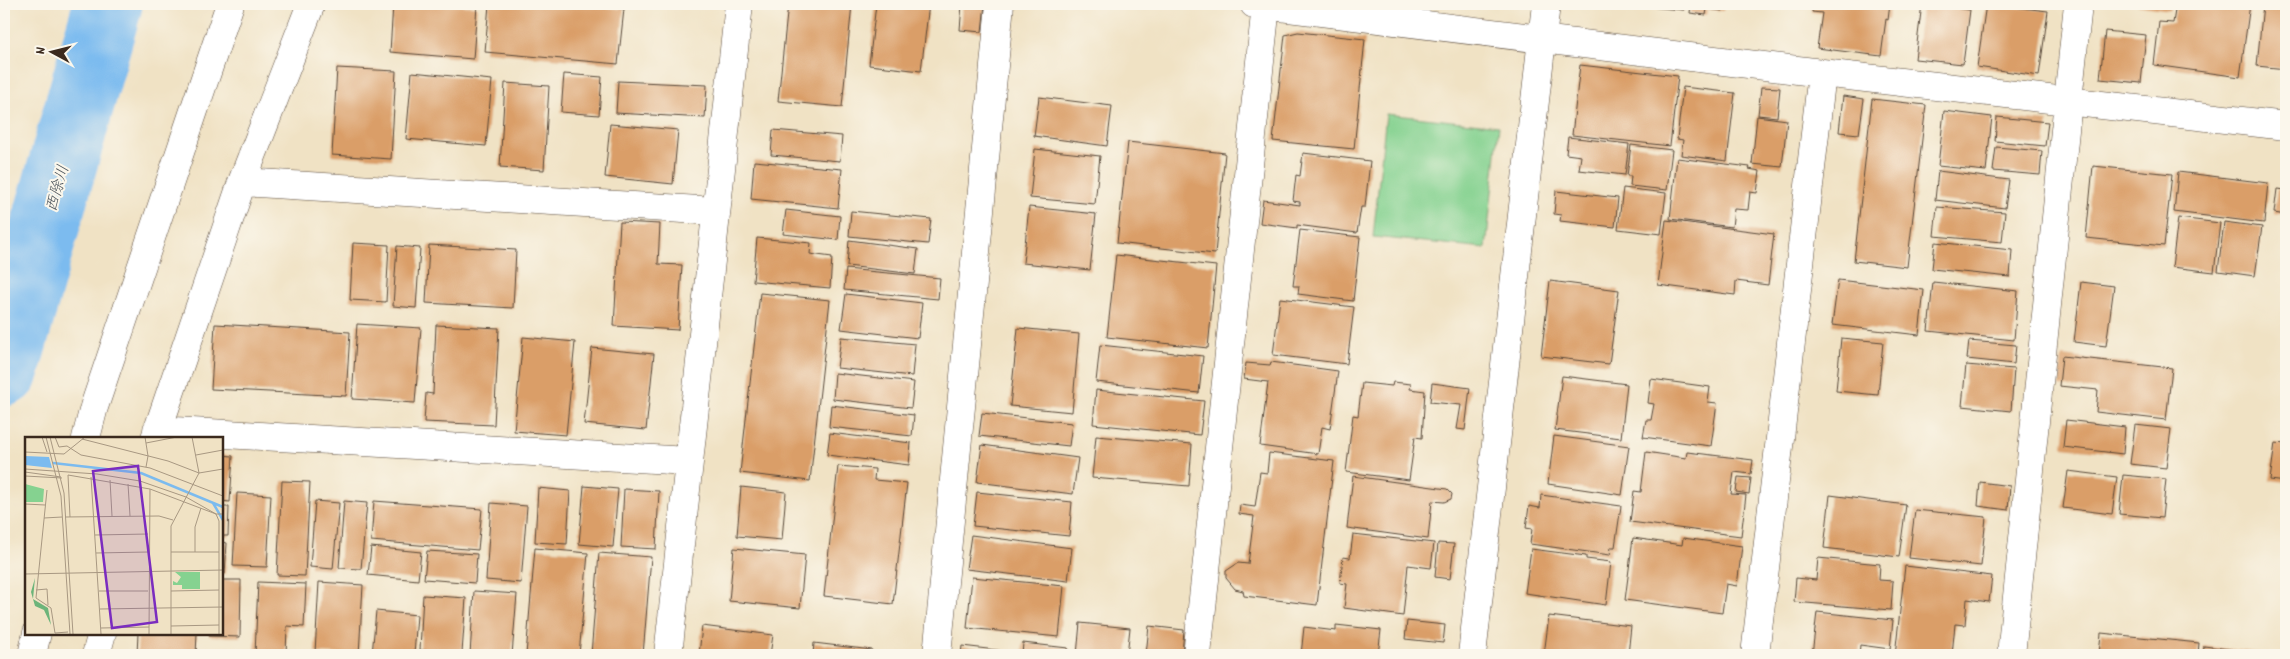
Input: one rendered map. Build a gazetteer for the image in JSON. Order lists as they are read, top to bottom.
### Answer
{
  "water": ["西除川"],
  "north": "left"
}
